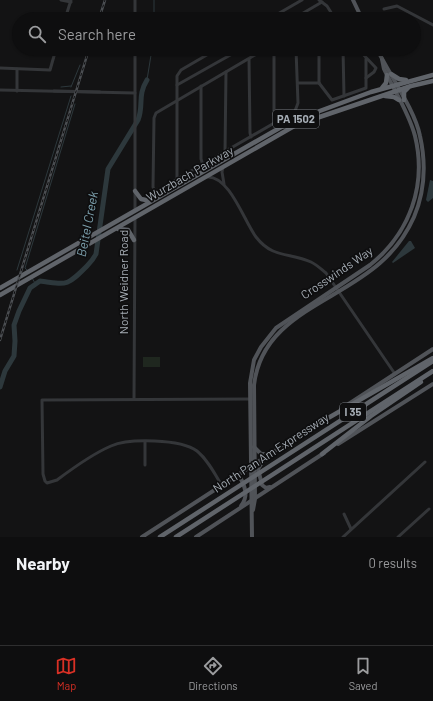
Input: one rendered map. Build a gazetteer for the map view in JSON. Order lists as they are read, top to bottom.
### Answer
{
  "streets": {
    "highway": [
      "PA 1502",
      "Wurzbach Parkway",
      "I 35",
      "North Pan Am Expressway"
    ],
    "main road": ["Crosswinds Way"],
    "street": ["North Weidner Road"]
  },
  "crossings": [
    ["Wurzbach Parkway", "Crosswinds Way"],
    ["Wurzbach Parkway", "North Weidner Road"]
  ],
  "water": ["Beitel Creek"],
  "page": {
    "search": "Search here",
    "heading": ["Nearby", "0 results"],
    "nav": ["Map", "Directions", "Saved"]
  }
}
